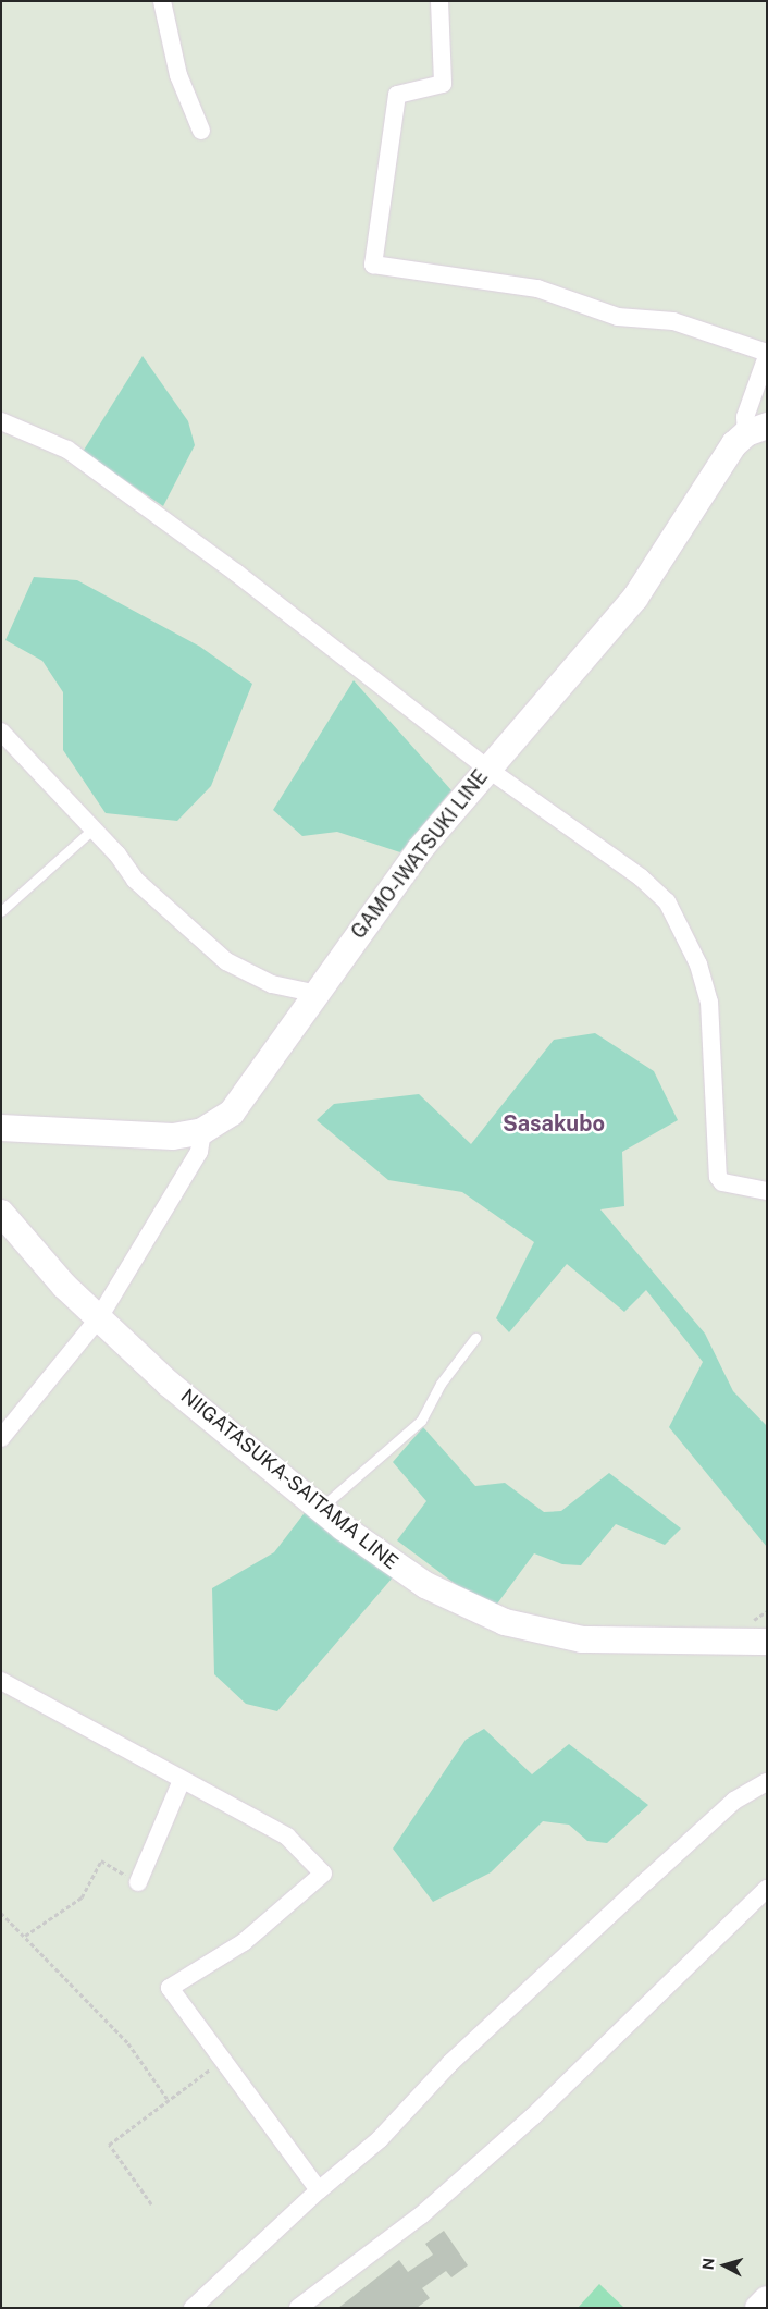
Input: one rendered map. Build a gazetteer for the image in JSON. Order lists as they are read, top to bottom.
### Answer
{
  "streets": {
    "main road": ["GAMO-IWATSUKI LINE", "NIIGATASUKA-SAITAMA LINE"]
  },
  "districts": ["Sasakubo"],
  "north": "left"
}
